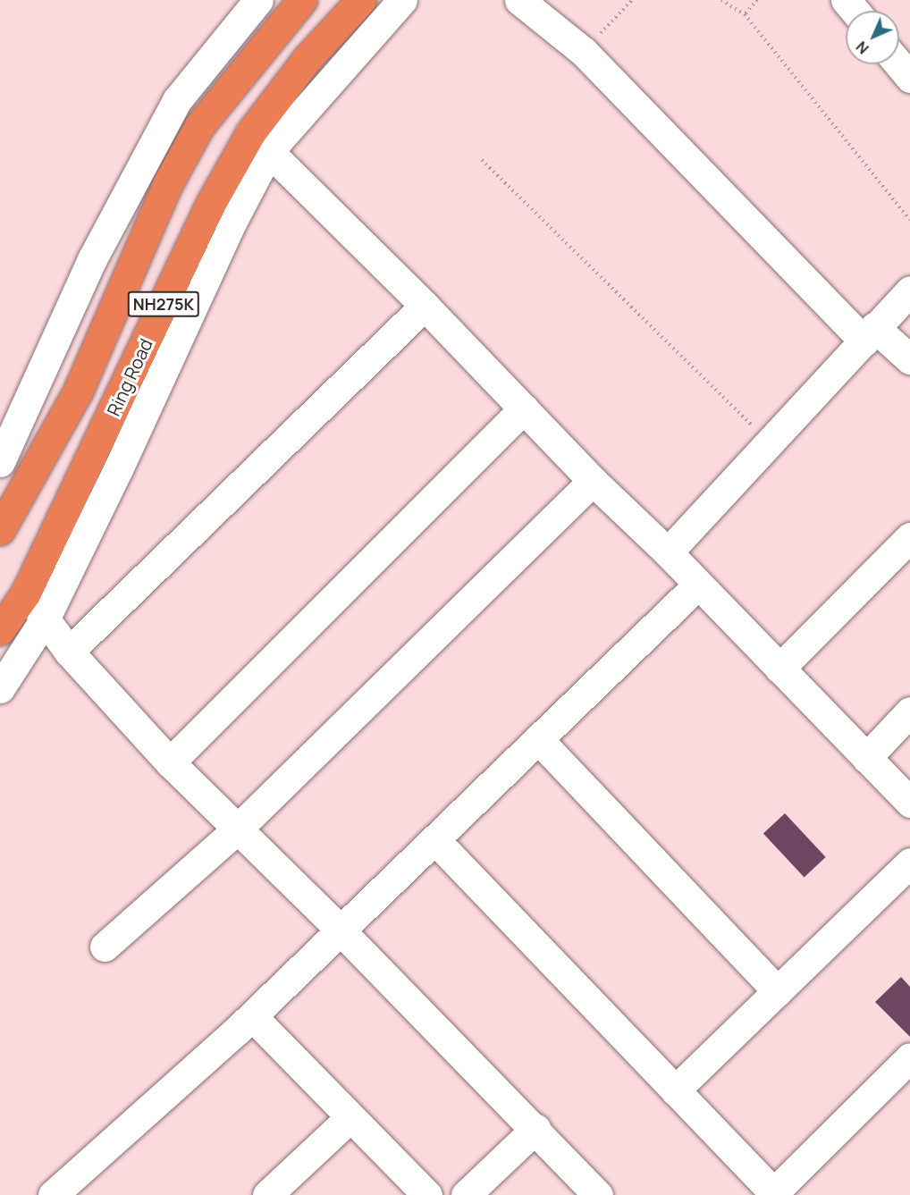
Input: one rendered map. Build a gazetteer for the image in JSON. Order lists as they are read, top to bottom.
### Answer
{
  "streets": {
    "highway": ["NH275K", "Ring Road"]
  },
  "north": "bottom left"
}
